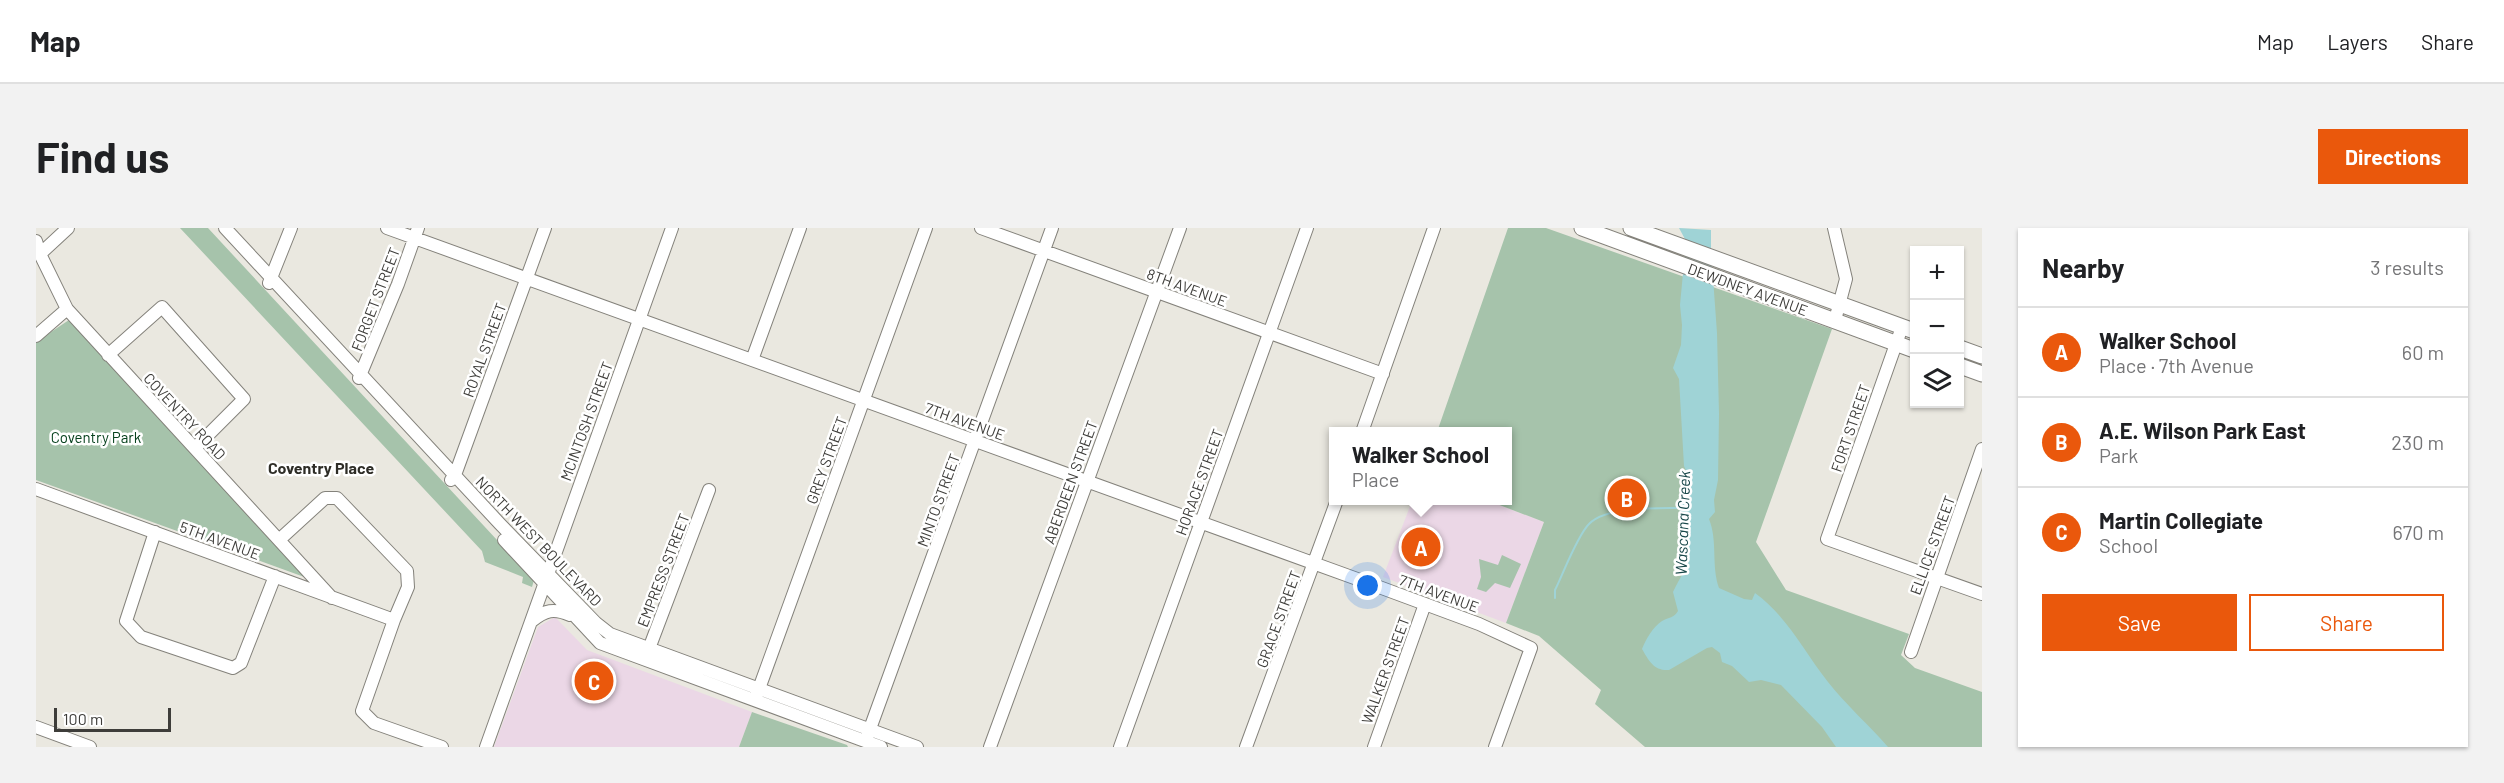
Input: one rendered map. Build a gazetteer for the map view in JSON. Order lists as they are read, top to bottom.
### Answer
{
  "streets": {
    "main road": ["DEWDNEY AVENUE"],
    "street": [
      "8TH AVENUE",
      "FORGET STREET",
      "ROYAL STREET",
      "COVENTRY ROAD",
      "MCINTOSH STREET",
      "7TH AVENUE",
      "FORT STREET",
      "GREY STREET",
      "ABERDEEN STREET",
      "HORACE STREET",
      "MINTO STREET",
      "5TH AVENUE",
      "NORTH WEST BOULEVARD",
      "ELLICE STREET",
      "EMPRESS STREET",
      "GRACE STREET",
      "WALKER STREET"
    ]
  },
  "crossings": [
    ["8TH AVENUE", "ABERDEEN STREET"],
    ["8TH AVENUE", "HORACE STREET"],
    ["8TH AVENUE", "MINTO STREET"],
    ["DEWDNEY AVENUE", "FORT STREET"],
    ["FORGET STREET", "7TH AVENUE"],
    ["FORGET STREET", "NORTH WEST BOULEVARD"],
    ["ROYAL STREET", "7TH AVENUE"],
    ["ROYAL STREET", "NORTH WEST BOULEVARD"],
    ["COVENTRY ROAD", "5TH AVENUE"],
    ["MCINTOSH STREET", "7TH AVENUE"],
    ["MCINTOSH STREET", "NORTH WEST BOULEVARD"],
    ["7TH AVENUE", "GREY STREET"],
    ["7TH AVENUE", "ABERDEEN STREET"],
    ["7TH AVENUE", "HORACE STREET"],
    ["7TH AVENUE", "MINTO STREET"],
    ["7TH AVENUE", "GRACE STREET"],
    ["7TH AVENUE", "WALKER STREET"],
    ["FORT STREET", "ELLICE STREET"],
    ["GREY STREET", "NORTH WEST BOULEVARD"],
    ["MINTO STREET", "NORTH WEST BOULEVARD"],
    ["NORTH WEST BOULEVARD", "EMPRESS STREET"]
  ],
  "districts": ["Coventry Place"],
  "water": ["Wascana Creek"],
  "parks": ["Coventry Park"],
  "scale_bar": "100 m",
  "page": {
    "header": "Map",
    "nav": ["Map", "Layers", "Share"],
    "buttons": [
      "Directions",
      ["Save", "Share"]
    ],
    "title": "Find us",
    "heading": ["Nearby", "3 results"],
    "map_buttons": ["+", "−"],
    "list": [
      {
        "mark": "A",
        "name": "Walker School",
        "note": "Place · 7th Avenue",
        "value": "60 m"
      },
      {
        "mark": "B",
        "name": "A.E. Wilson Park East",
        "note": "Park",
        "value": "230 m"
      },
      {
        "mark": "C",
        "name": "Martin Collegiate",
        "note": "School",
        "value": "670 m"
      }
    ],
    "popup": ["Walker School", "Place"],
    "pins": ["B", "A", "C"],
    "scale": "100 m"
  }
}
